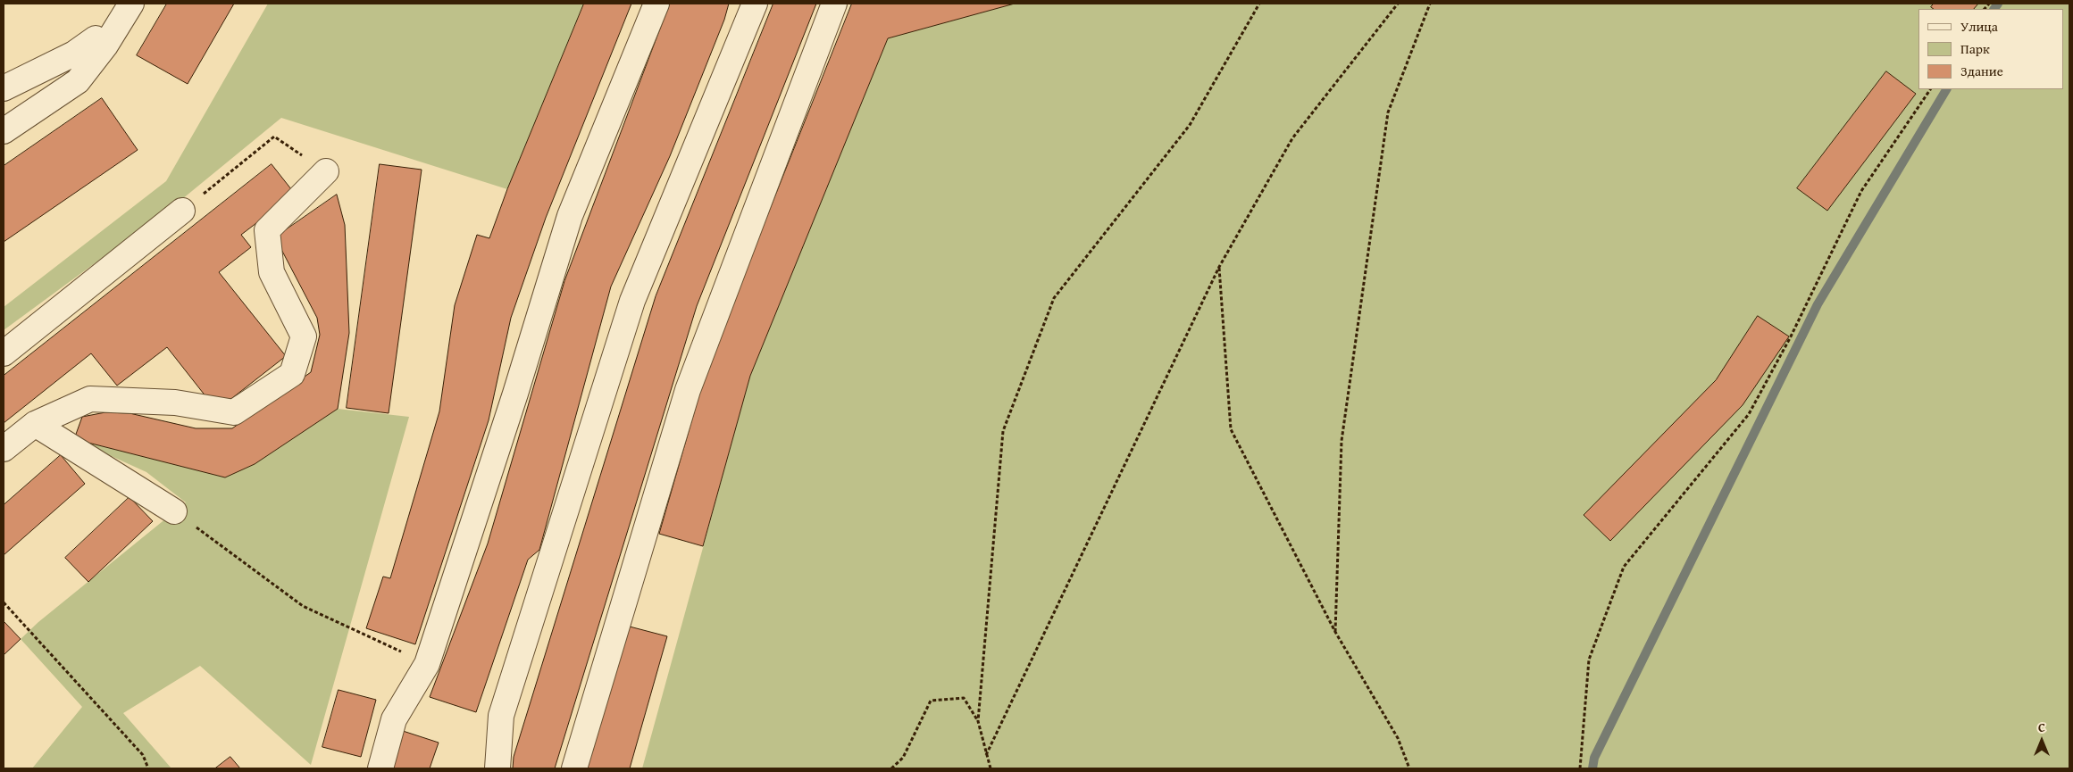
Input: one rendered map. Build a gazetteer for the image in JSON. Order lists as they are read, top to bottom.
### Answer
{
  "legend": ["Улица", "Парк", "Здание"],
  "north": "top"
}
